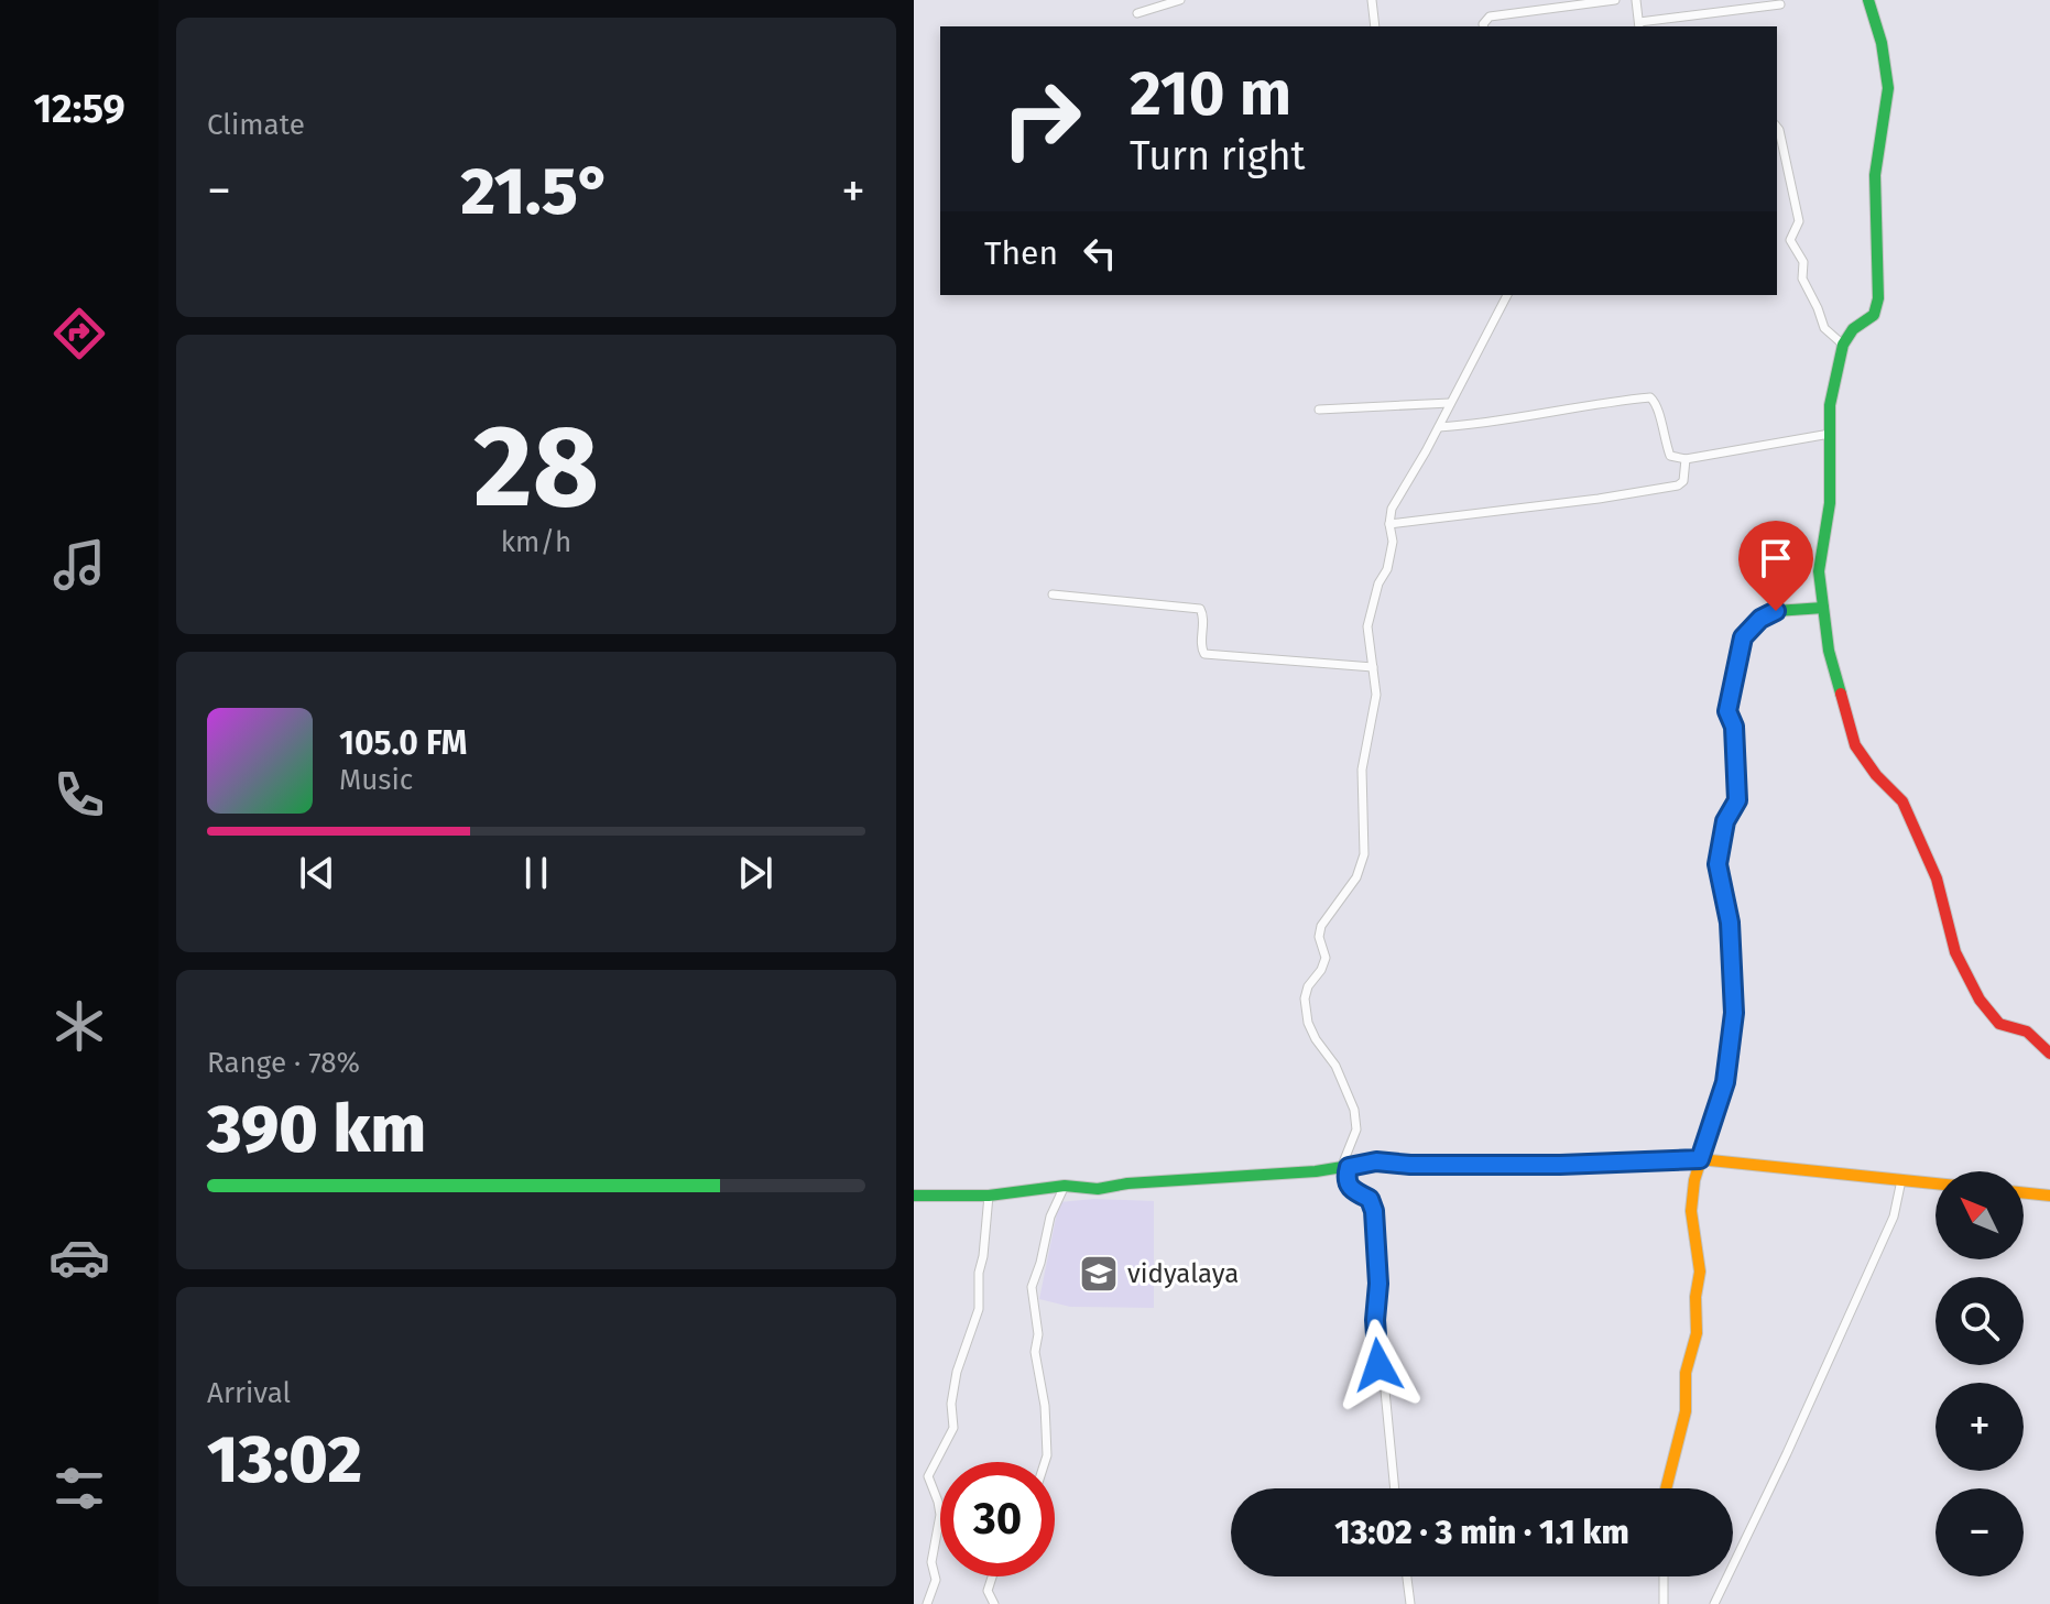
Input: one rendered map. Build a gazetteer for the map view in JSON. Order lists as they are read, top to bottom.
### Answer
{
  "places": {
    "school or university": ["vidyalaya"]
  },
  "north": "top left",
  "page": {
    "tabs": "12:59",
    "tile": [
      "Climate",
      ["28", "km/h"],
      ["Range · 78%", "390 km"],
      ["Arrival", "13:02"]
    ],
    "turn": ["210 m", "Turn right"],
    "heat": ["−", "21.5°", "+"],
    "then": "Then",
    "song": ["105.0 FM", "Music"],
    "map_buttons": ["+", "−"],
    "limit": "30",
    "trip": "13:02 · 3 min · 1.1 km"
  }
}
